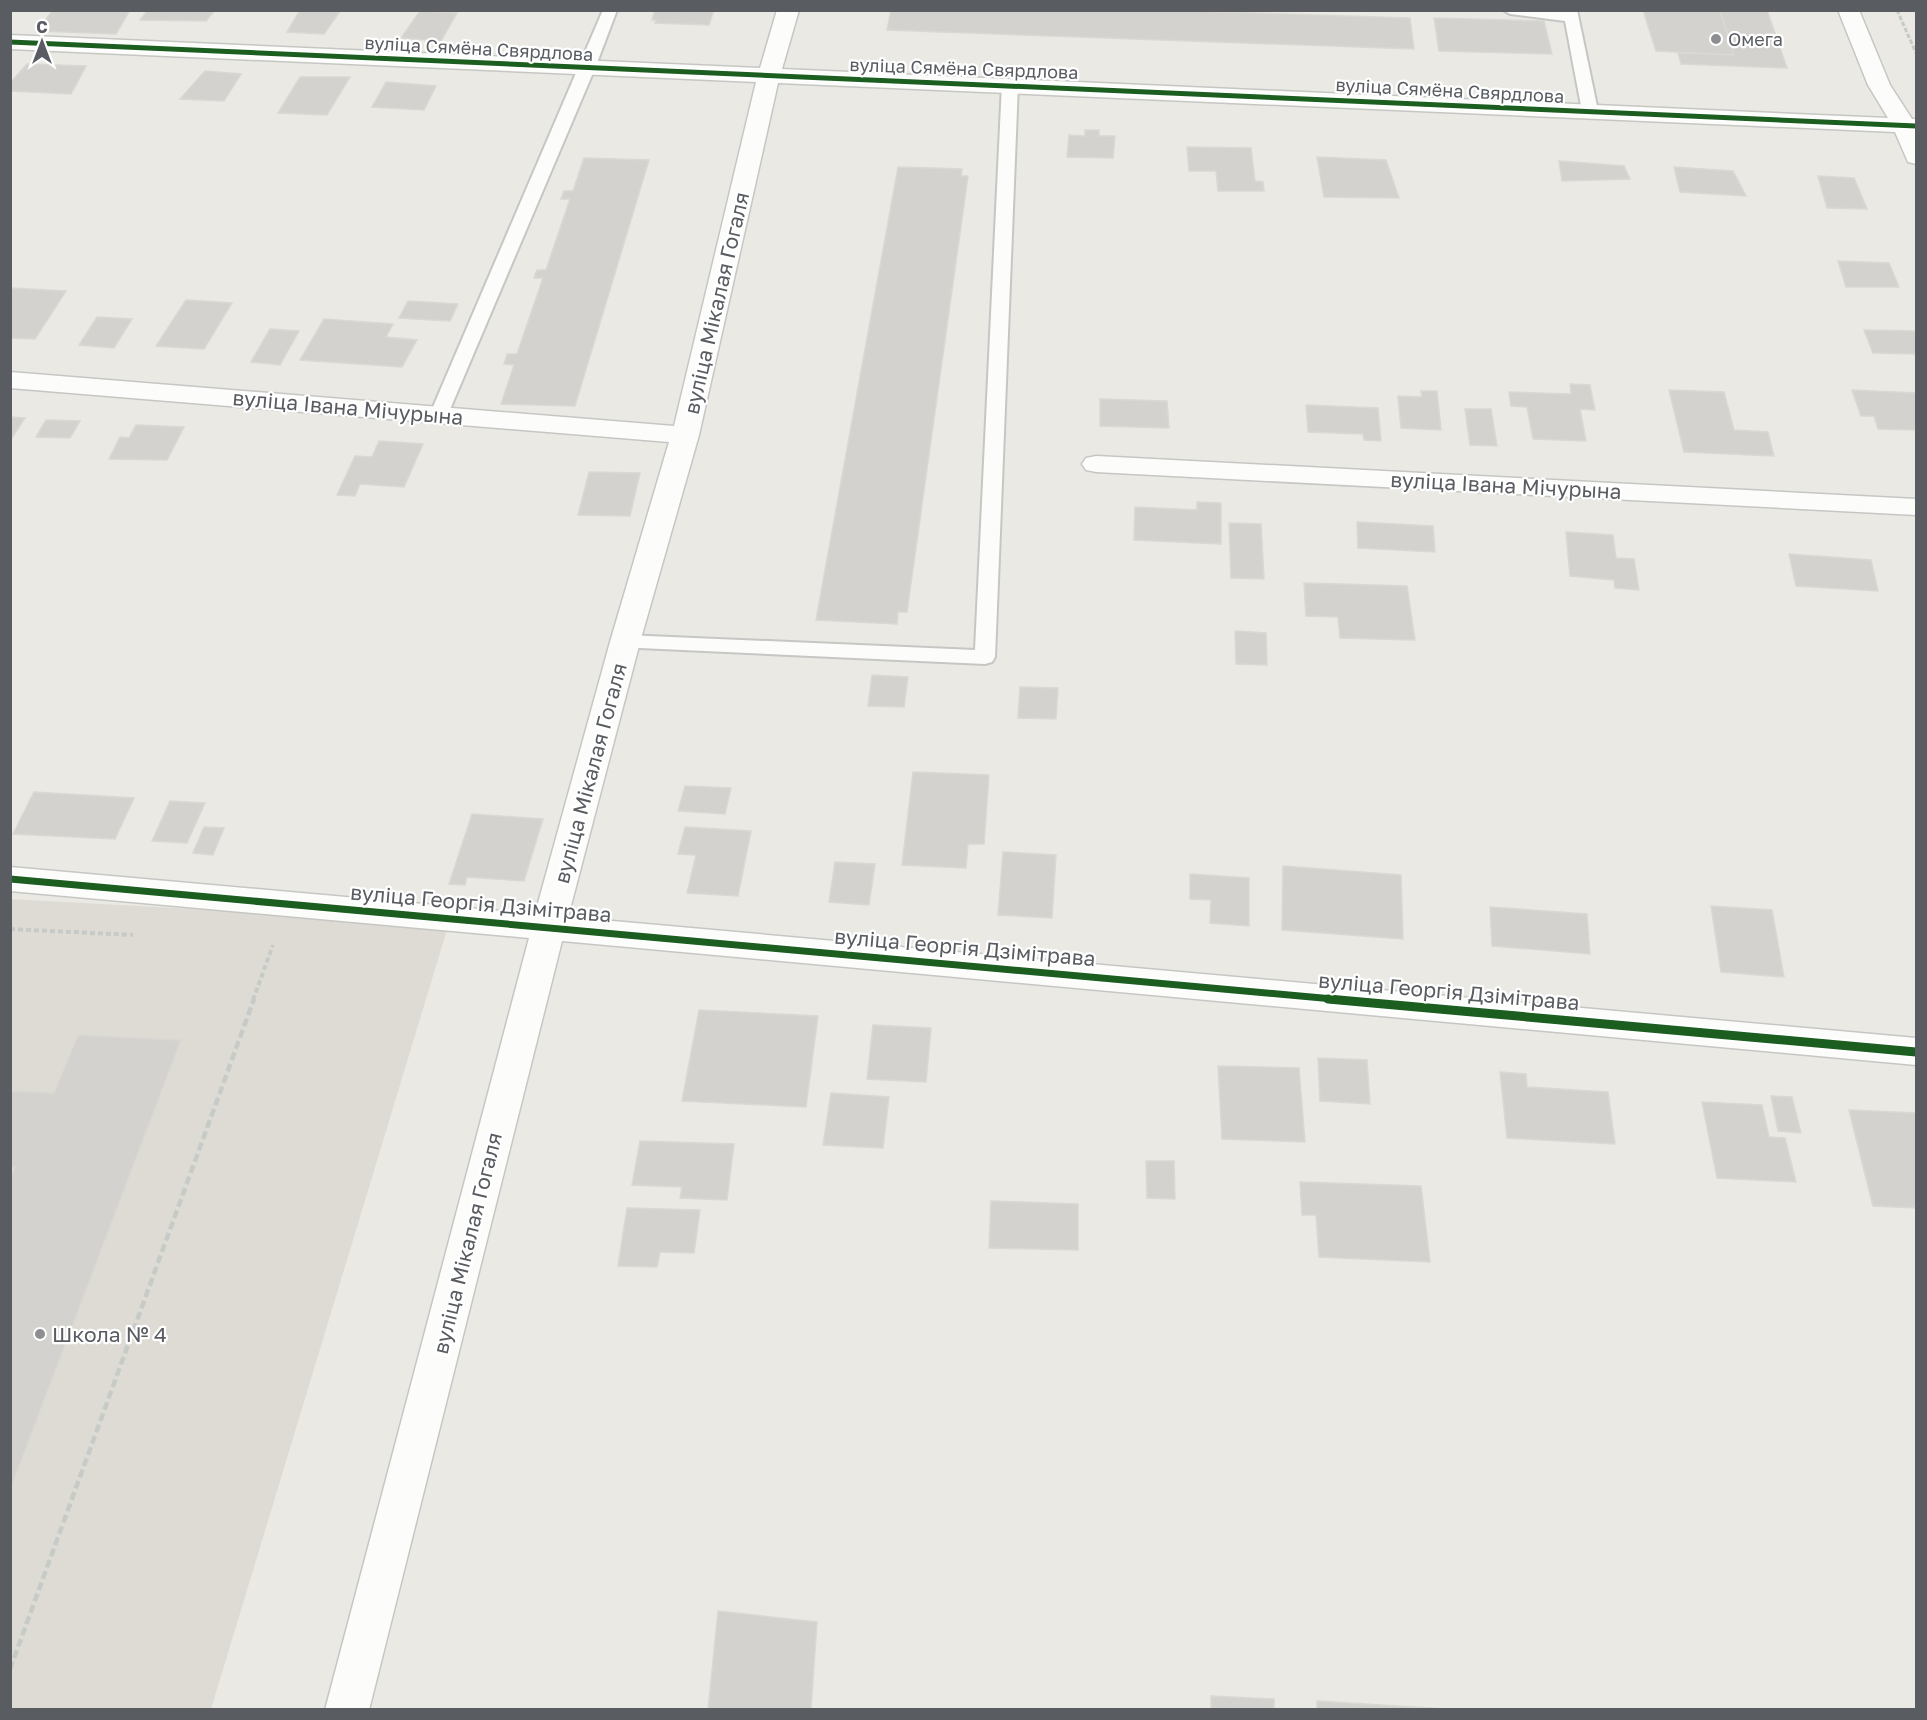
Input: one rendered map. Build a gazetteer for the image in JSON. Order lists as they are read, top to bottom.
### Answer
{
  "streets": {
    "street": [
      "вуліца Сямёна Свярдлова",
      "вуліца Мікалая Гогаля",
      "вуліца Івана Мічурына",
      "вуліца Георгія Дзімітрава"
    ]
  },
  "crossings": [
    ["вуліца Сямёна Свярдлова", "вуліца Мікалая Гогаля"],
    ["вуліца Мікалая Гогаля", "вуліца Івана Мічурына"],
    ["вуліца Мікалая Гогаля", "вуліца Георгія Дзімітрава"]
  ],
  "places": ["Омега", "Школа № 4"],
  "north": "top"
}
